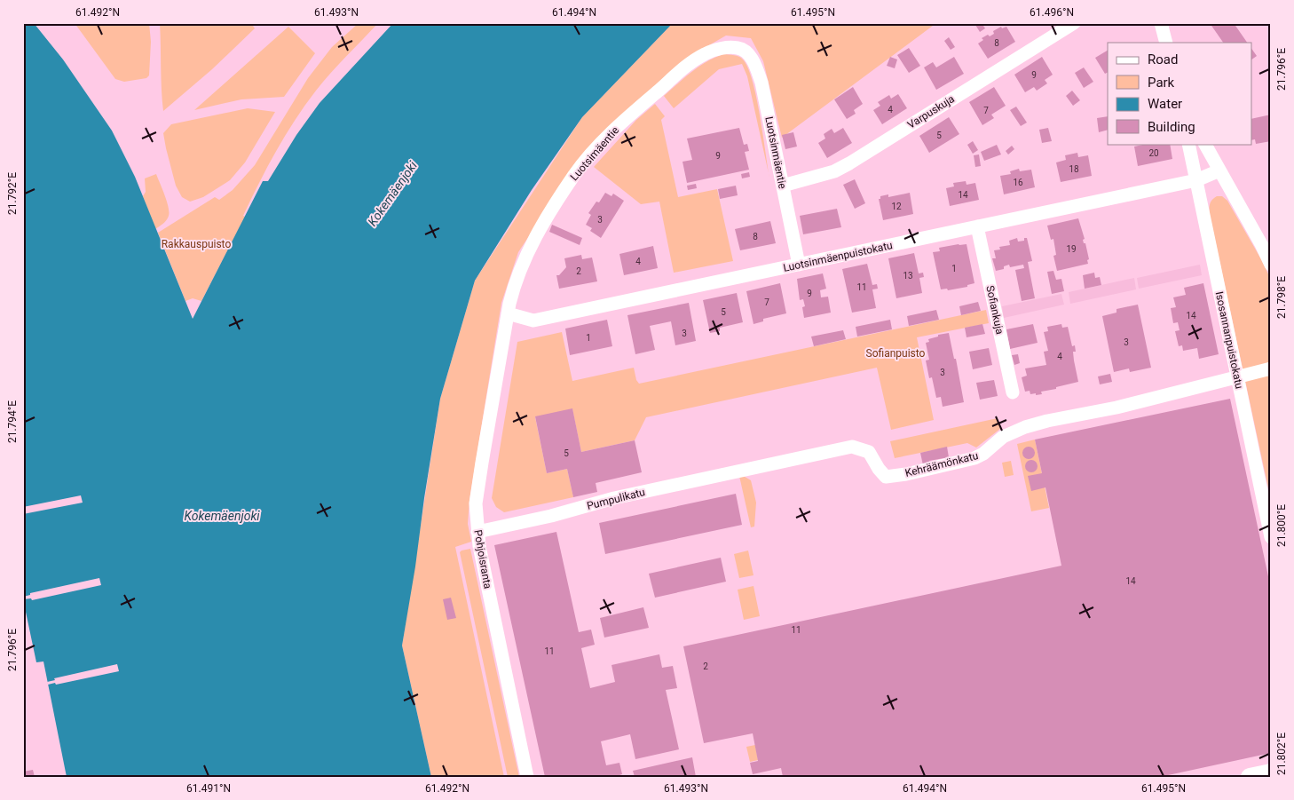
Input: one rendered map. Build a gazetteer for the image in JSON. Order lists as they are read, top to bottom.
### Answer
{
  "streets": {
    "street": [
      "Varpuskuja",
      "Luotsinmäentie",
      "Luotsimäentie",
      "Luotsinmäenpuistokatu",
      "Sofiankuja",
      "Isosannanpuistokatu",
      "Kehräämönkatu",
      "Pumpulikatu",
      "Pohjoisranta"
    ]
  },
  "crossings": [
    ["Varpuskuja", "Luotsinmäentie"],
    ["Luotsinmäentie", "Luotsimäentie"],
    ["Luotsinmäentie", "Luotsinmäenpuistokatu"],
    ["Luotsimäentie", "Luotsinmäenpuistokatu"],
    ["Luotsimäentie", "Pohjoisranta"],
    ["Luotsinmäenpuistokatu", "Sofiankuja"],
    ["Luotsinmäenpuistokatu", "Isosannanpuistokatu"],
    ["Luotsinmäenpuistokatu", "Pohjoisranta"],
    ["Isosannanpuistokatu", "Kehräämönkatu"],
    ["Kehräämönkatu", "Pumpulikatu"],
    ["Pumpulikatu", "Pohjoisranta"]
  ],
  "water": ["Kokemäenjoki"],
  "parks": ["Rakkauspuisto", "Sofianpuisto"],
  "house_numbers": [
    "8",
    "9",
    "4",
    "7",
    "5",
    "20",
    "9",
    "18",
    "16",
    "14",
    "12",
    "3",
    "8",
    "19",
    "4",
    "1",
    "2",
    "13",
    "11",
    "9",
    "7",
    "5",
    "14",
    "3",
    "1",
    "3",
    "4",
    "3",
    "5",
    "14",
    "11",
    "11",
    "2"
  ],
  "legend": [
    "Road",
    "Park",
    "Water",
    "Building"
  ],
  "coordinates": [
    "61.492°N",
    "61.493°N",
    "61.494°N",
    "61.495°N",
    "61.496°N",
    "21.796°E",
    "21.792°E",
    "21.798°E",
    "21.794°E",
    "21.800°E",
    "21.802°E",
    "61.491°N"
  ]
}
